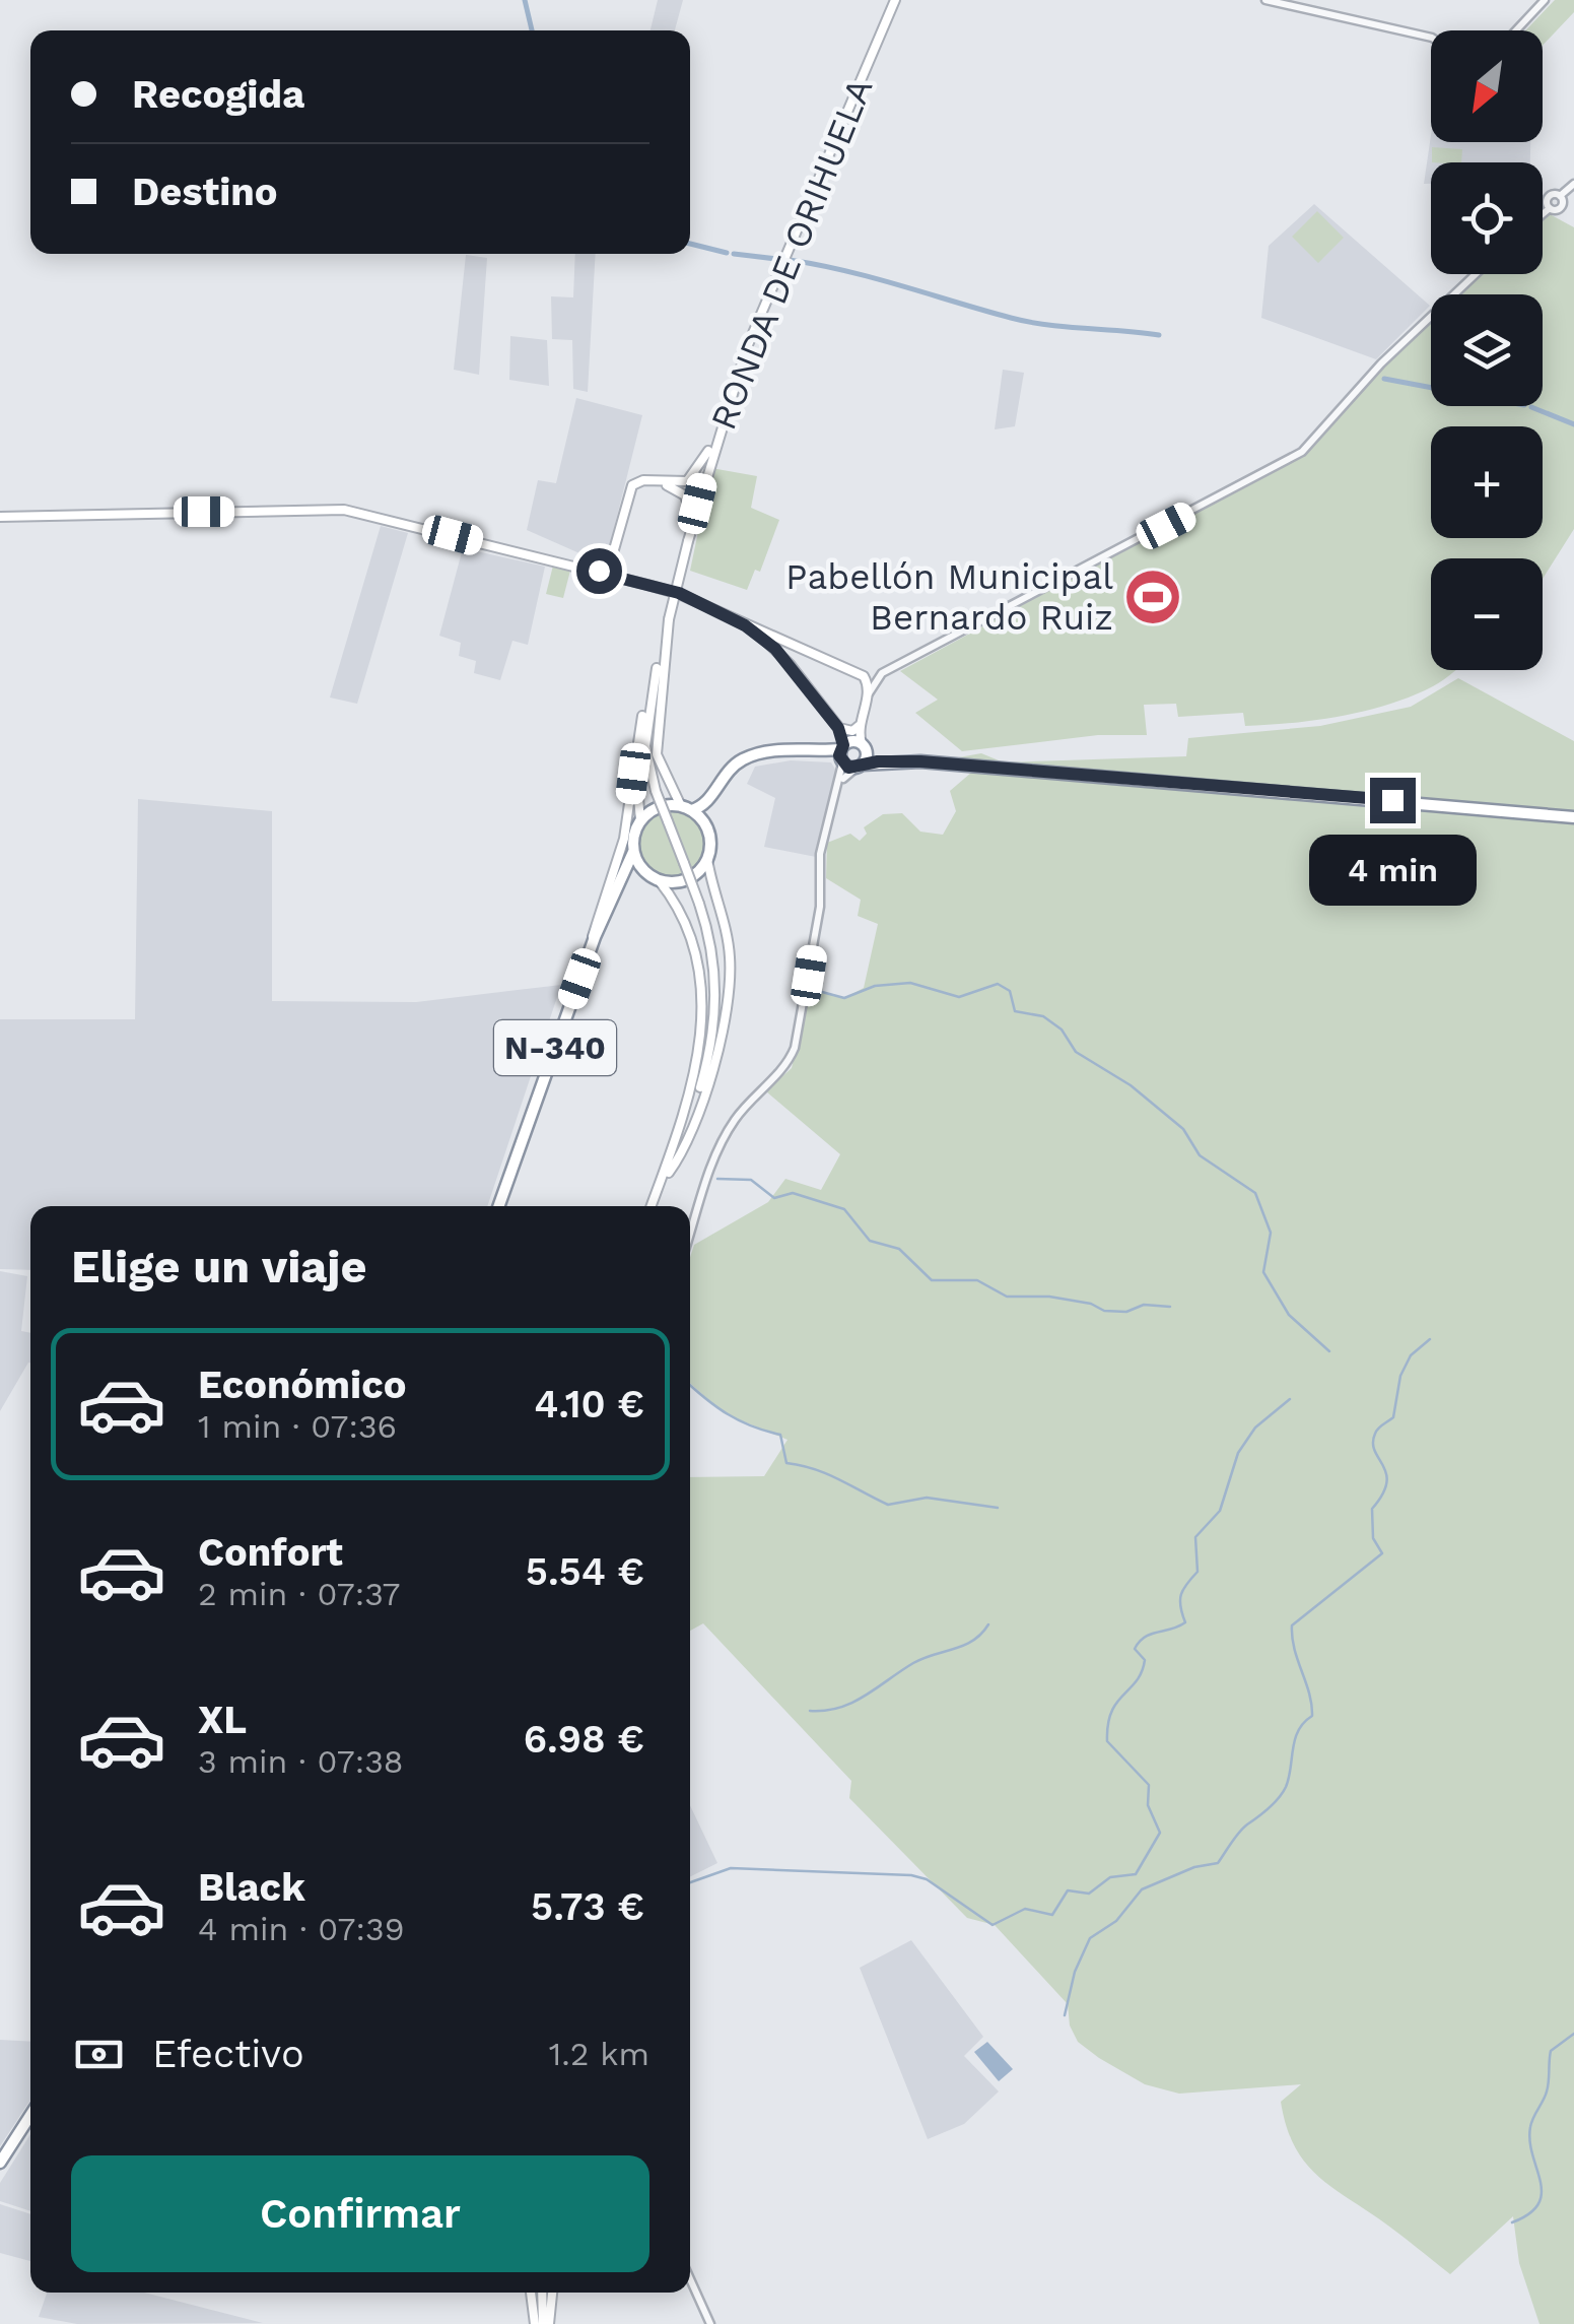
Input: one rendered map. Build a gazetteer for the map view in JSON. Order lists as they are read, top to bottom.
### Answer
{
  "streets": {
    "highway": ["N-340"],
    "main road": ["RONDA DE ORIHUELA"]
  },
  "places": {
    "sports": ["Pabellón Municipal Bernardo Ruiz"]
  },
  "north": "bottom left",
  "page": {
    "map_buttons": ["+", "−"],
    "banner": ["Recogida", "Destino"],
    "bubble": "4 min",
    "heading": "Elige un viaje",
    "list": [
      {
        "name": "Económico",
        "note": "1 min · 07:36",
        "value": "4.10 €"
      },
      {
        "name": "Confort",
        "note": "2 min · 07:37",
        "value": "5.54 €"
      },
      {
        "name": "XL",
        "note": "3 min · 07:38",
        "value": "6.98 €"
      },
      {
        "name": "Black",
        "note": "4 min · 07:39",
        "value": "5.73 €"
      }
    ],
    "pay": ["Efectivo", "1.2 km"],
    "buttons": "Confirmar"
  }
}
